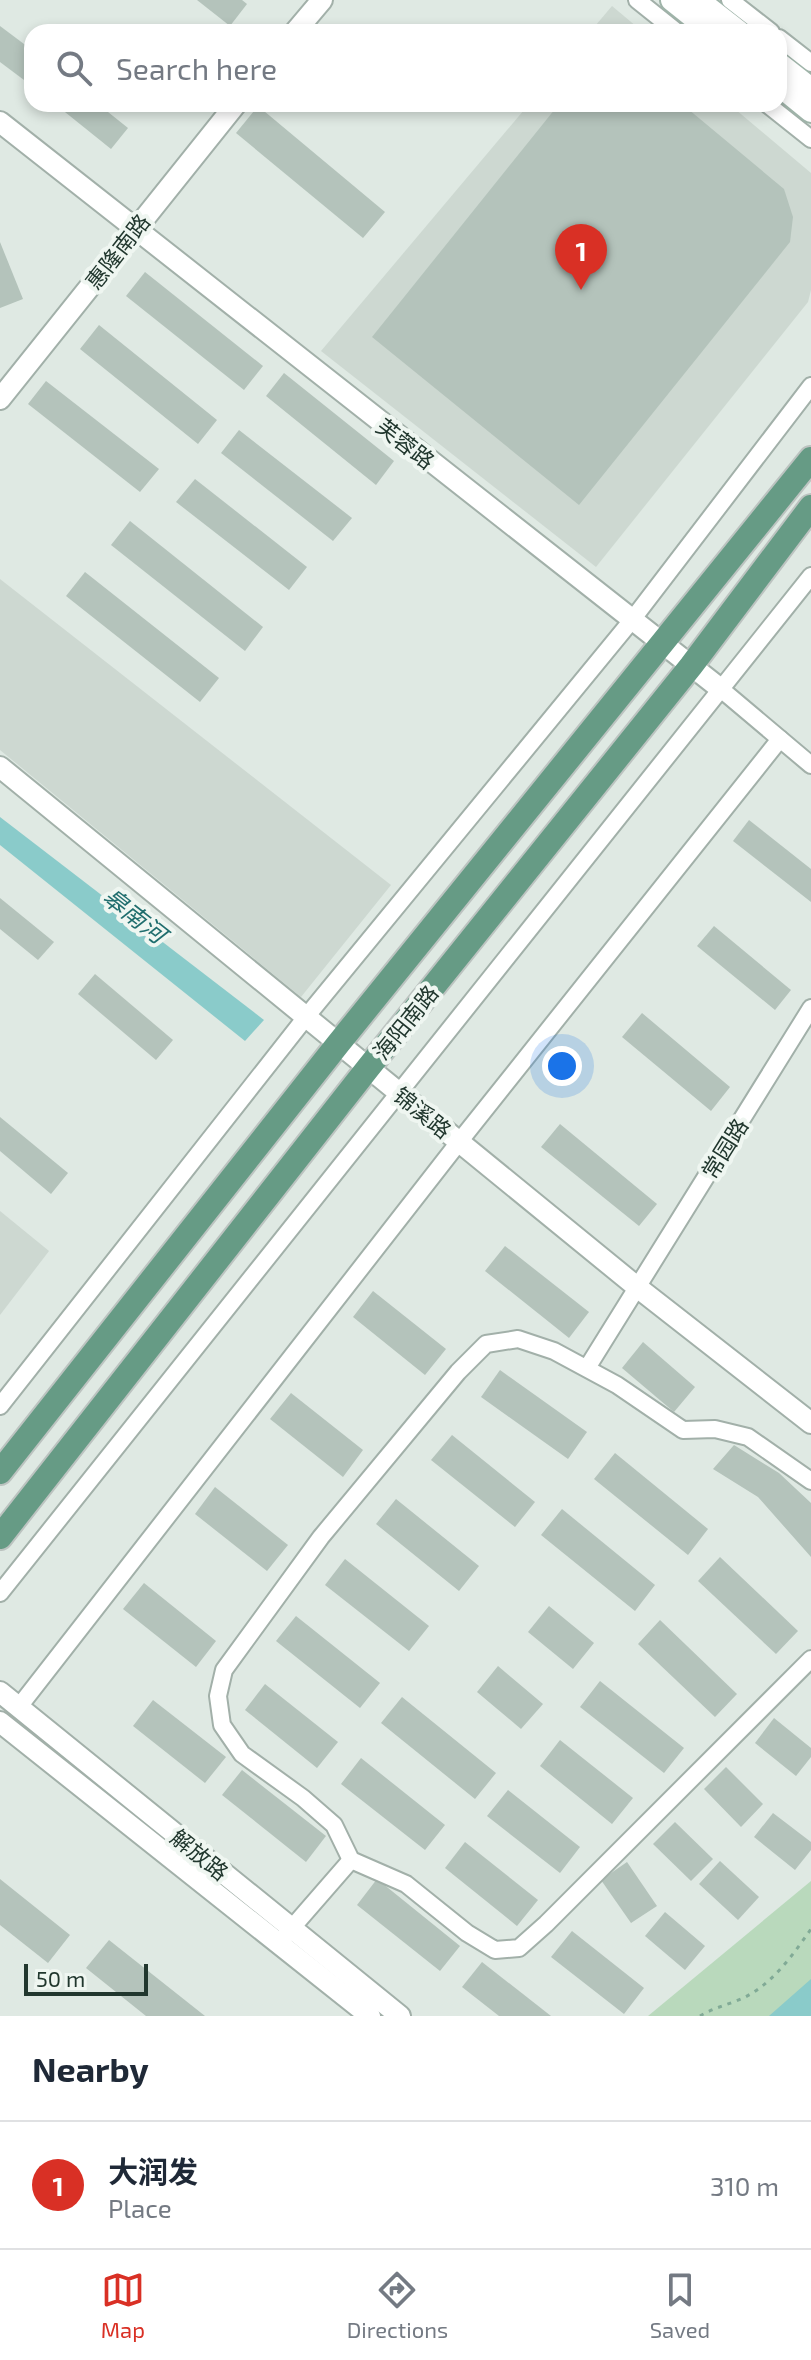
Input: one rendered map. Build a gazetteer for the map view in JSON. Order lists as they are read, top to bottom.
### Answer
{
  "streets": {
    "main road": ["海阳南路"],
    "street": [
      "惠隆南路",
      "芙蓉路",
      "锦溪路",
      "常园路",
      "解放路"
    ]
  },
  "crossings": [
    ["惠隆南路", "芙蓉路"],
    ["芙蓉路", "海阳南路"],
    ["海阳南路", "锦溪路"],
    ["锦溪路", "常园路"]
  ],
  "water": ["皋南河"],
  "scale_bar": "50 m",
  "page": {
    "search": "Search here",
    "pins": "1",
    "scale": "50 m",
    "heading": "Nearby",
    "list": [
      {
        "mark": "1",
        "name": "大润发",
        "note": "Place",
        "value": "310 m"
      }
    ],
    "nav": ["Map", "Directions", "Saved"]
  }
}
